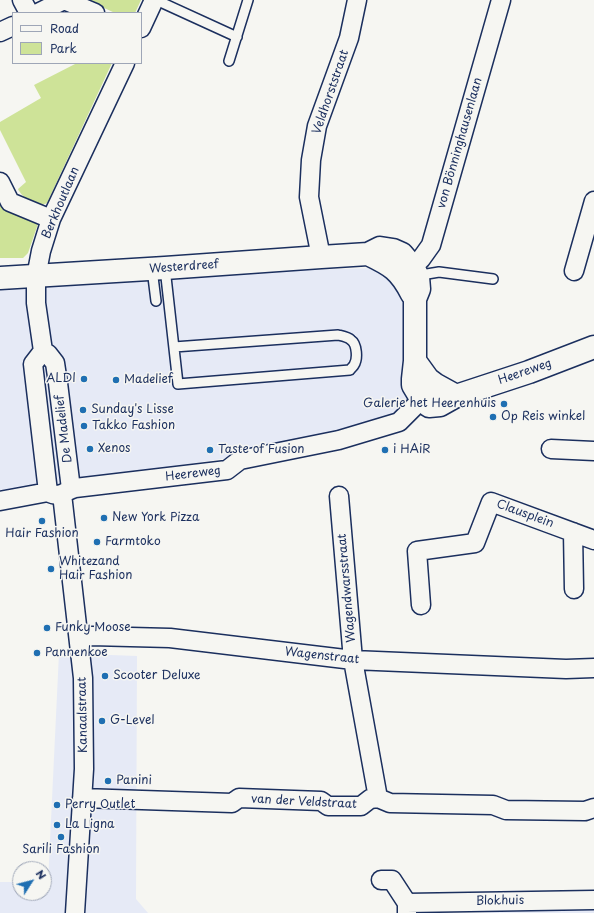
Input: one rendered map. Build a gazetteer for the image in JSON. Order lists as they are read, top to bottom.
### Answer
{
  "streets": {
    "street": [
      "Veldhorststraat",
      "von Bönninghausenlaan",
      "Berkhoutlaan",
      "Westerdreef",
      "Heereweg",
      "De Madelief",
      "Clausplein",
      "Wagendwarsstraat",
      "Wagenstraat",
      "Kanaalstraat",
      "van der Veldstraat",
      "Blokhuis"
    ]
  },
  "crossings": [
    ["Veldhorststraat", "Westerdreef"],
    ["von Bönninghausenlaan", "Westerdreef"],
    ["Berkhoutlaan", "Westerdreef"],
    ["Berkhoutlaan", "De Madelief"],
    ["Westerdreef", "Heereweg"],
    ["Heereweg", "De Madelief"],
    ["Heereweg", "Kanaalstraat"],
    ["De Madelief", "Kanaalstraat"],
    ["Wagendwarsstraat", "Wagenstraat"],
    ["Wagendwarsstraat", "van der Veldstraat"],
    ["Wagenstraat", "Kanaalstraat"],
    ["Kanaalstraat", "van der Veldstraat"]
  ],
  "places": [
    "ALDI",
    "Madelief",
    "Galerie het Heerenhuis",
    "Sunday's Lisse",
    "Op Reis winkel",
    "Takko Fashion",
    "Xenos",
    "Taste of Fusion",
    "i HAiR",
    "New York Pizza",
    "Hair Fashion",
    "Farmtoko",
    "Whitezand Hair Fashion",
    "Funky Moose",
    "Pannenkoe",
    "Scooter Deluxe",
    "G-Level",
    "Panini",
    "Perry Outlet",
    "La Ligna",
    "Sarili Fashion"
  ],
  "legend": ["Road", "Park"],
  "north": "top right"
}
